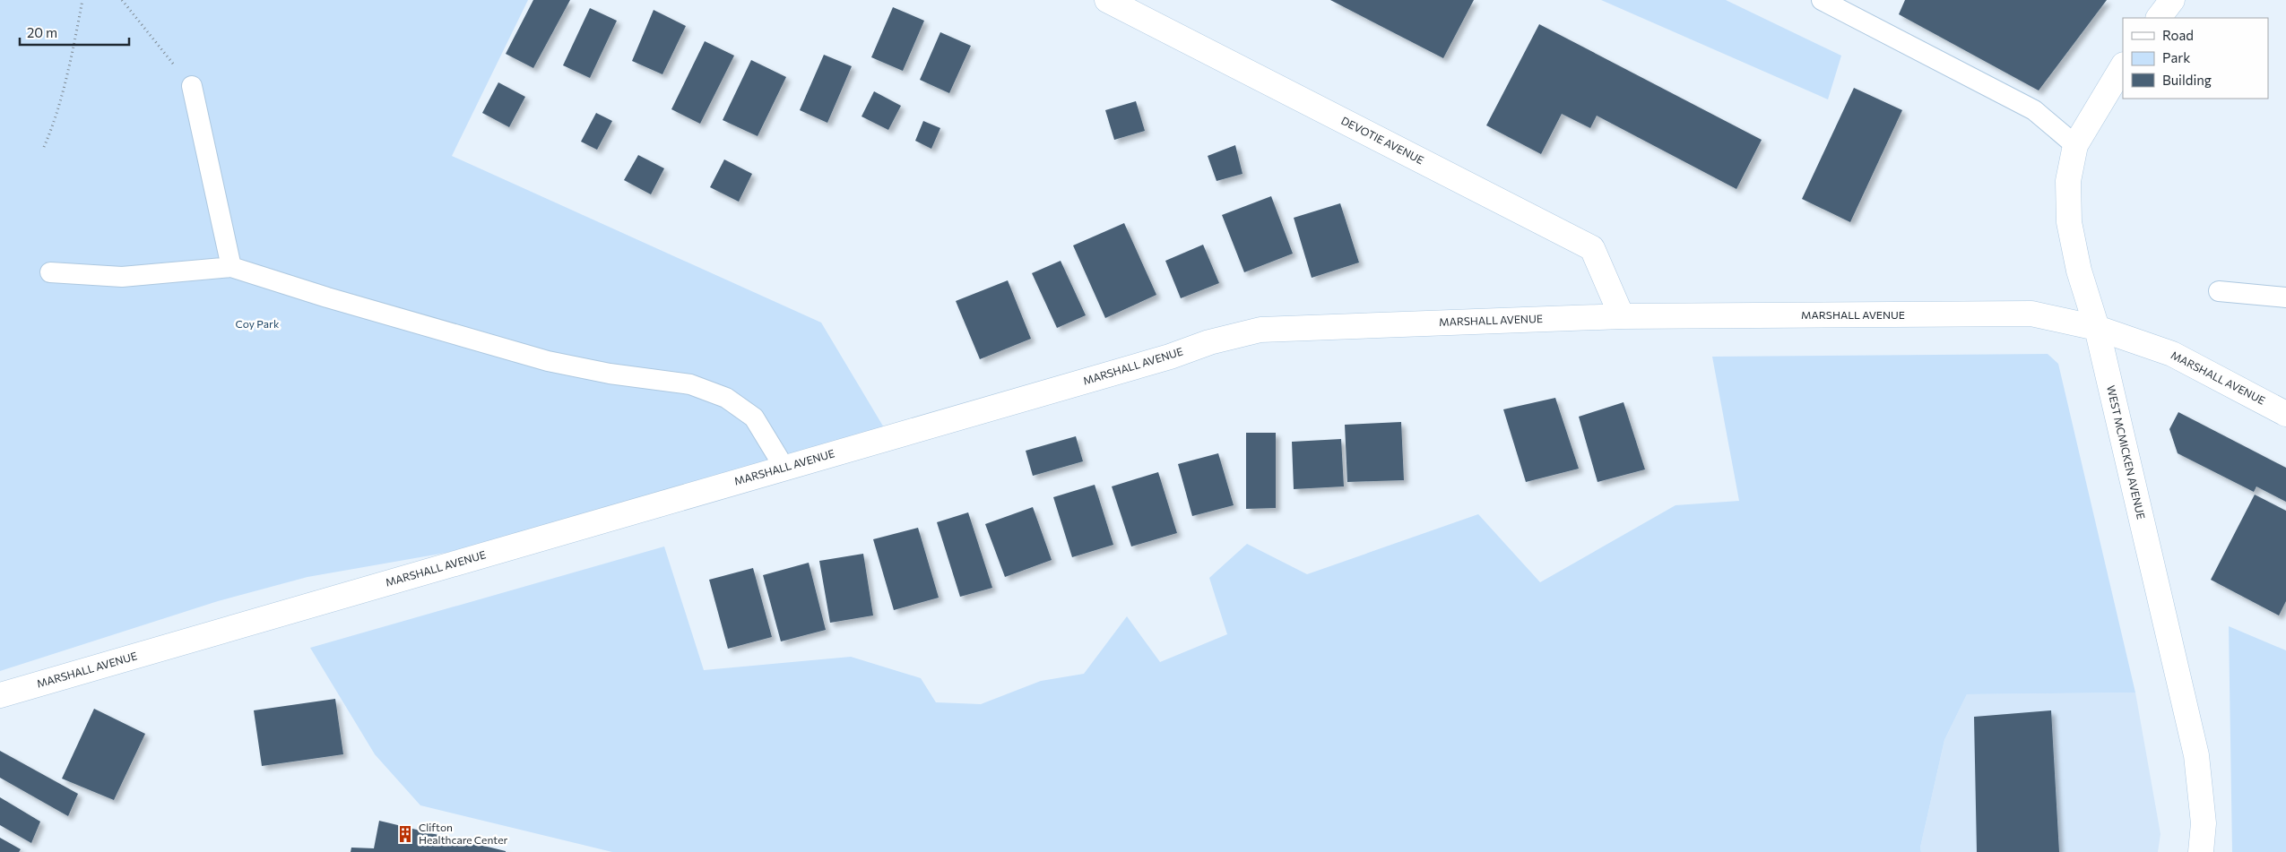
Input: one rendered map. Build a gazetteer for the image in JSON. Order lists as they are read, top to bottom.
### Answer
{
  "streets": {
    "street": ["DEVOTIE AVENUE", "MARSHALL AVENUE", "WEST MCMICKEN AVENUE"]
  },
  "crossings": [
    ["DEVOTIE AVENUE", "MARSHALL AVENUE"],
    ["MARSHALL AVENUE", "WEST MCMICKEN AVENUE"]
  ],
  "parks": ["Coy Park"],
  "places": {
    "building": ["Clifton Healthcare Center"]
  },
  "legend": ["Road", "Park", "Building"],
  "scale_bar": "20 m"
}
